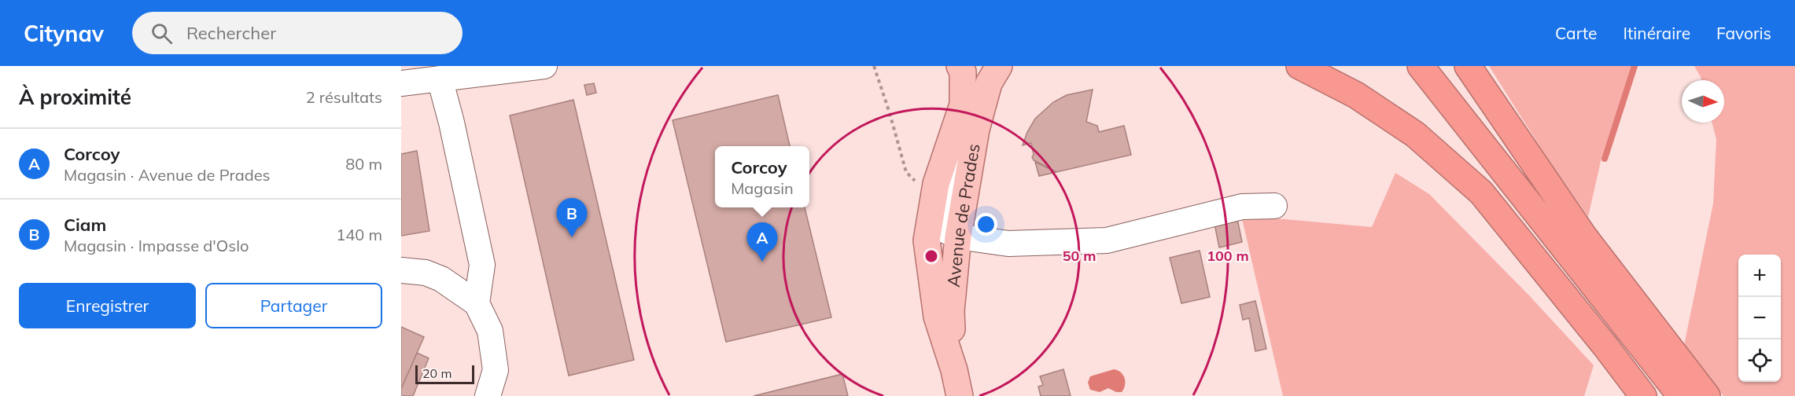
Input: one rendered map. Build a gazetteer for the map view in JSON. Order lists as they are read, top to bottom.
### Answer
{
  "streets": {
    "main road": ["Avenue de Prades"]
  },
  "scale_bar": "20 m",
  "north": "right",
  "page": {
    "header": "Citynav",
    "search": "Rechercher",
    "nav": ["Carte", "Itinéraire", "Favoris"],
    "heading": ["À proximité", "2 résultats"],
    "list": [
      {
        "mark": "A",
        "name": "Corcoy",
        "note": "Magasin · Avenue de Prades",
        "value": "80 m"
      },
      {
        "mark": "B",
        "name": "Ciam",
        "note": "Magasin · Impasse d'Oslo",
        "value": "140 m"
      }
    ],
    "popup": ["Corcoy", "Magasin"],
    "pins": ["B", "A"],
    "map_buttons": ["+", "−"],
    "buttons": ["Enregistrer", "Partager"],
    "scale": "20 m"
  },
  "rings": ["50 m", "100 m"]
}
